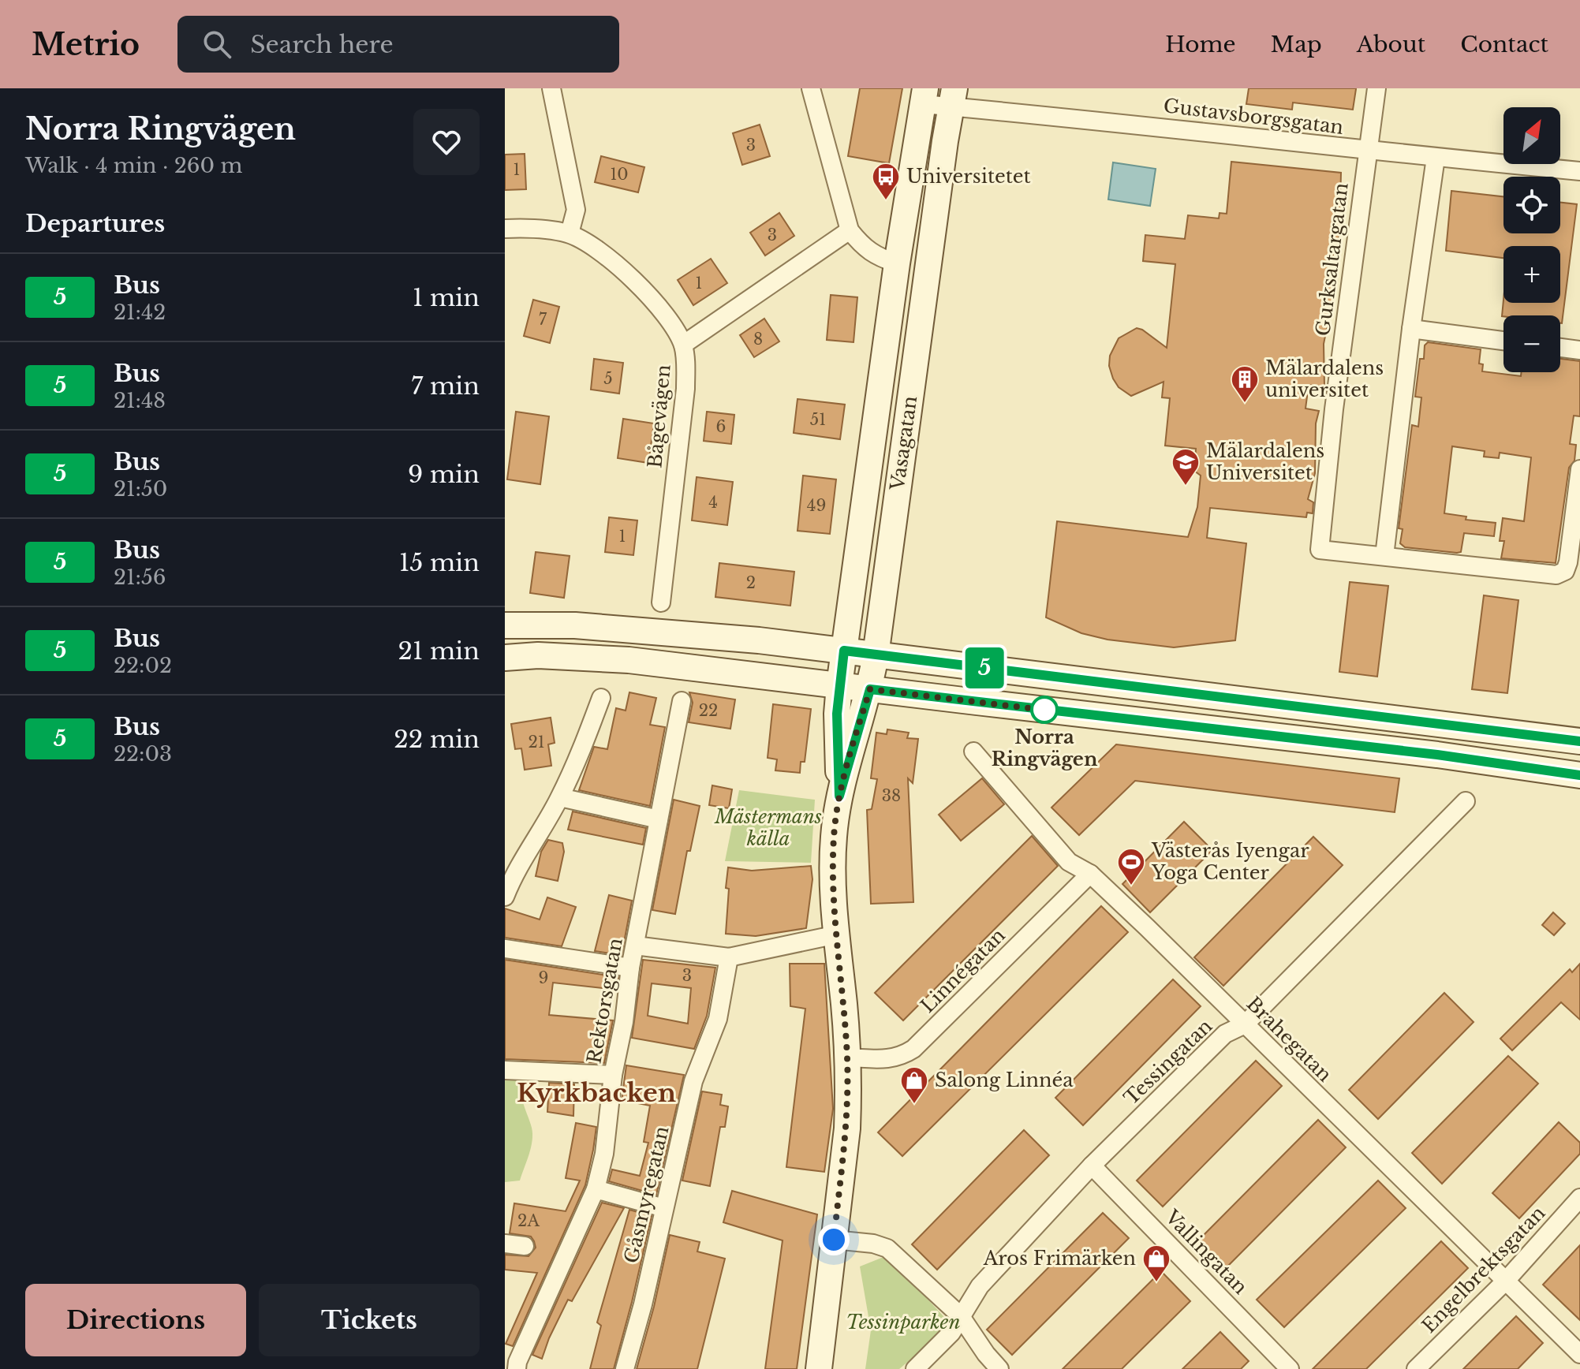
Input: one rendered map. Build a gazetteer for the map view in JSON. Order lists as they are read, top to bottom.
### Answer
{
  "streets": {
    "main road": ["Vasagatan"],
    "street": [
      "Gustavsborgsgatan",
      "Gurksaltargatan",
      "Bågevägen",
      "Linnégatan",
      "Rektorsgatan",
      "Brahegatan",
      "Tessingatan",
      "Gåsmyregatan",
      "Vallingatan",
      "Engelbrektsgatan"
    ]
  },
  "crossings": [
    ["Gustavsborgsgatan", "Gurksaltargatan"],
    ["Gustavsborgsgatan", "Vasagatan"],
    ["Vasagatan", "Linnégatan"],
    ["Linnégatan", "Brahegatan"],
    ["Brahegatan", "Tessingatan"],
    ["Brahegatan", "Engelbrektsgatan"],
    ["Tessingatan", "Vallingatan"]
  ],
  "districts": ["Kyrkbacken"],
  "parks": ["Mästermans källa", "Tessinparken"],
  "places": {
    "bus stop": ["Universitetet"],
    "building": ["Mälardalens universitet"],
    "school or university": ["Mälardalens Universitet"],
    "other": ["Norra Ringvägen"],
    "sports": ["Västerås Iyengar Yoga Center"],
    "shop": ["Salong Linnéa", "Aros Frimärken"]
  },
  "lines": ["bus line 5"],
  "house_numbers": [
    "3",
    "1",
    "10",
    "3",
    "1",
    "7",
    "8",
    "5",
    "51",
    "6",
    "4",
    "49",
    "1",
    "2",
    "22",
    "21",
    "38",
    "3",
    "9",
    "2A"
  ],
  "north": "top right",
  "page": {
    "header": "Metrio",
    "search": "Search here",
    "nav": [
      "Home",
      "Map",
      "About",
      "Contact"
    ],
    "heading": [
      ["Norra Ringvägen", "Walk · 4 min · 260 m"],
      "Departures"
    ],
    "on_map": "5",
    "map_buttons": ["+", "−"],
    "list": [
      {
        "mark": "5",
        "name": "Bus",
        "note": "21:42",
        "value": "1 min"
      },
      {
        "mark": "5",
        "name": "Bus",
        "note": "21:48",
        "value": "7 min"
      },
      {
        "mark": "5",
        "name": "Bus",
        "note": "21:50",
        "value": "9 min"
      },
      {
        "mark": "5",
        "name": "Bus",
        "note": "21:56",
        "value": "15 min"
      },
      {
        "mark": "5",
        "name": "Bus",
        "note": "22:02",
        "value": "21 min"
      },
      {
        "mark": "5",
        "name": "Bus",
        "note": "22:03",
        "value": "22 min"
      }
    ],
    "buttons": ["Directions", "Tickets"]
  }
}
